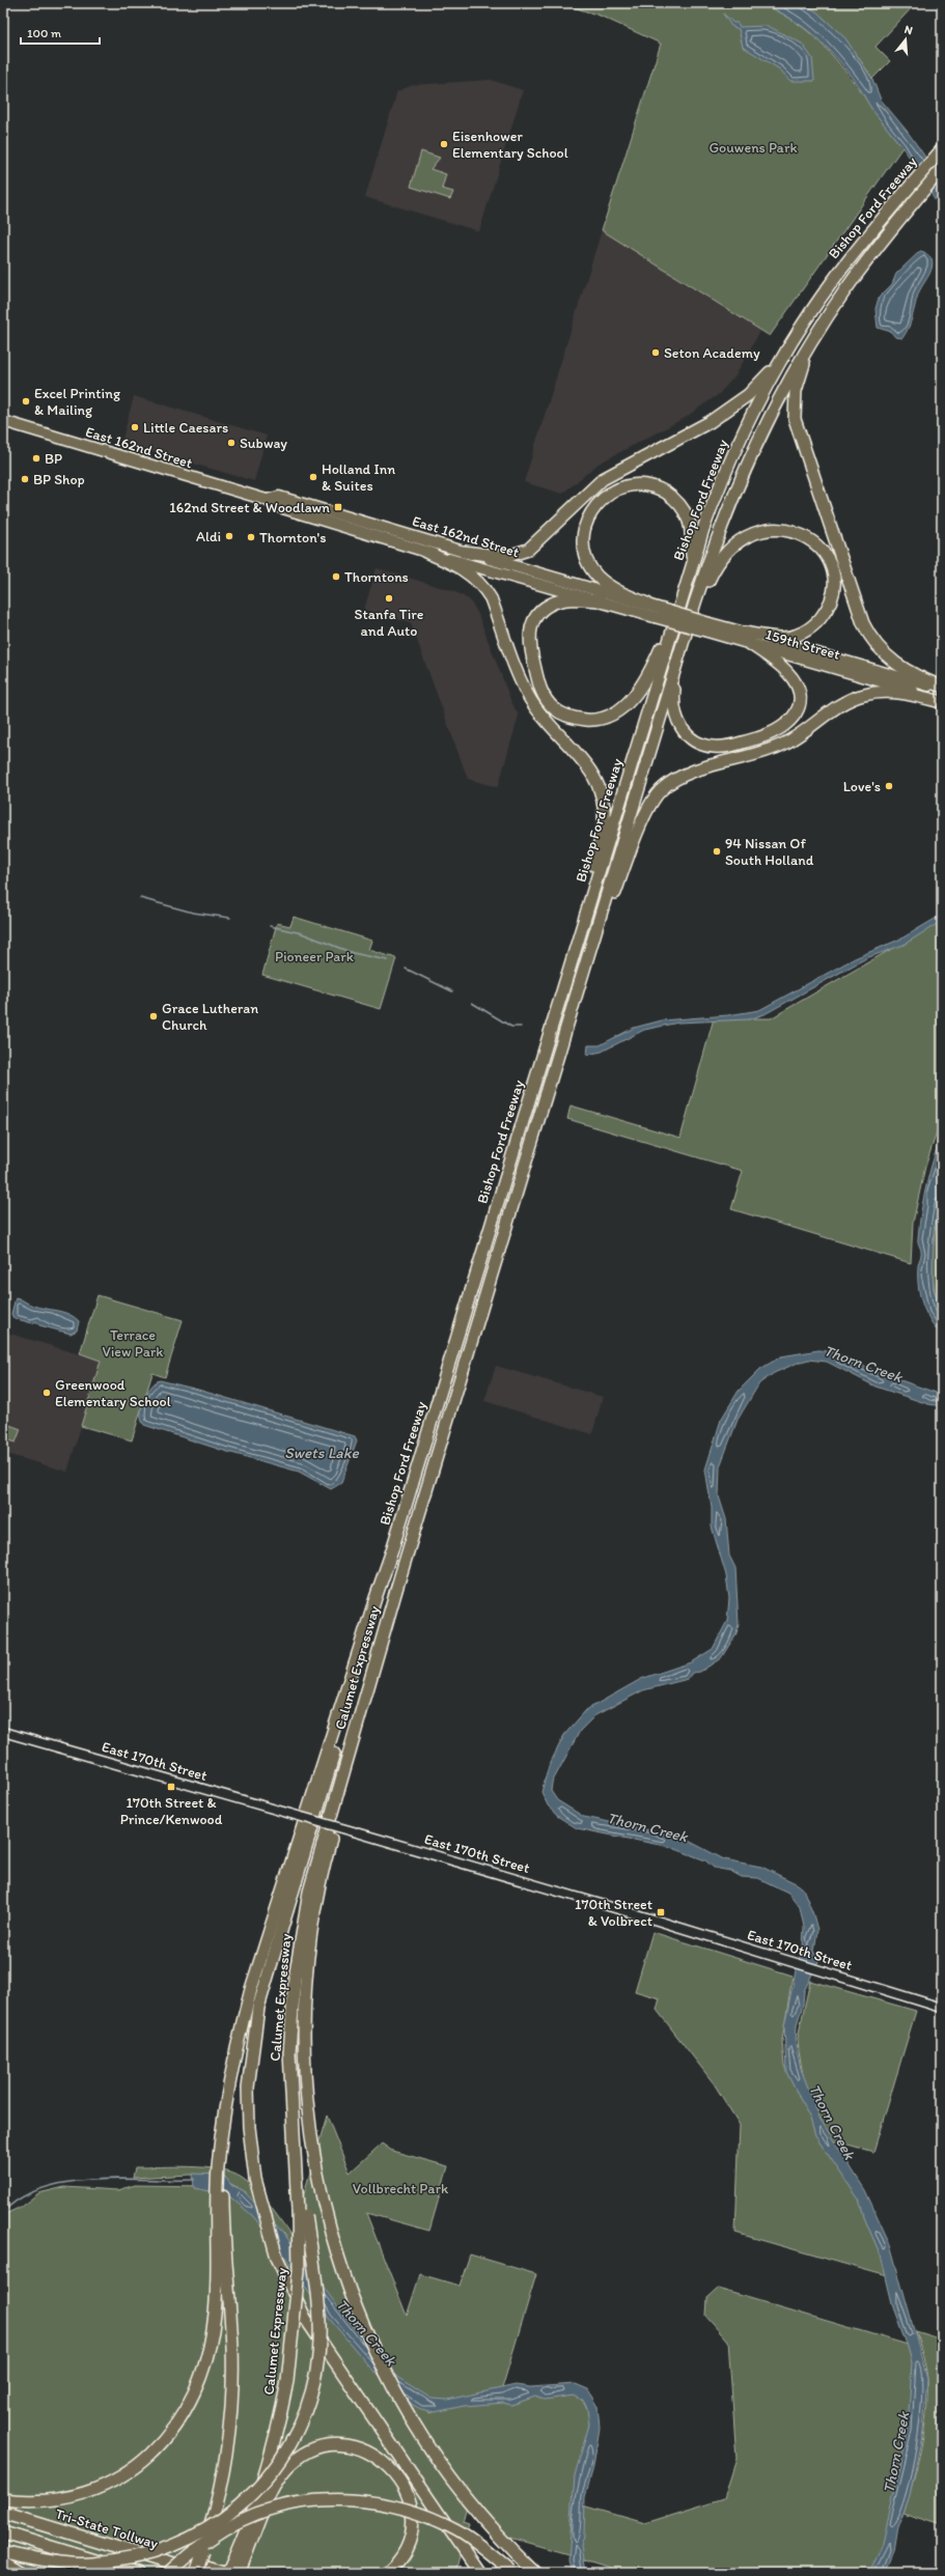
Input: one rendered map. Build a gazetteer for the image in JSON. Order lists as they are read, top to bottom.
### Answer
{
  "streets": {
    "highway": ["Bishop Ford Freeway", "Calumet Expressway", "Tri-State Tollway"],
    "main road": ["East 162nd Street", "159th Street"],
    "street": ["East 170th Street"]
  },
  "crossings": [
    ["Bishop Ford Freeway", "Calumet Expressway"],
    ["East 162nd Street", "159th Street"]
  ],
  "water": ["Thorn Creek", "Swets Lake"],
  "parks": [
    "Gouwens Park",
    "Pioneer Park",
    "Terrace View Park",
    "Vollbrecht Park"
  ],
  "places": {
    "other": [
      "Eisenhower Elementary School",
      "Seton Academy",
      "Excel Printing & Mailing",
      "Little Caesars",
      "Subway",
      "BP",
      "Holland Inn & Suites",
      "BP Shop",
      "Aldi",
      "Thornton's",
      "Thorntons",
      "Stanfa Tire and Auto",
      "Love's",
      "94 Nissan Of South Holland",
      "Grace Lutheran Church",
      "Greenwood Elementary School"
    ],
    "transit": ["162nd Street & Woodlawn", "170th Street & Prince/Kenwood", "170th Street & Volbrect"]
  },
  "scale_bar": "100 m",
  "north": "top"
}
